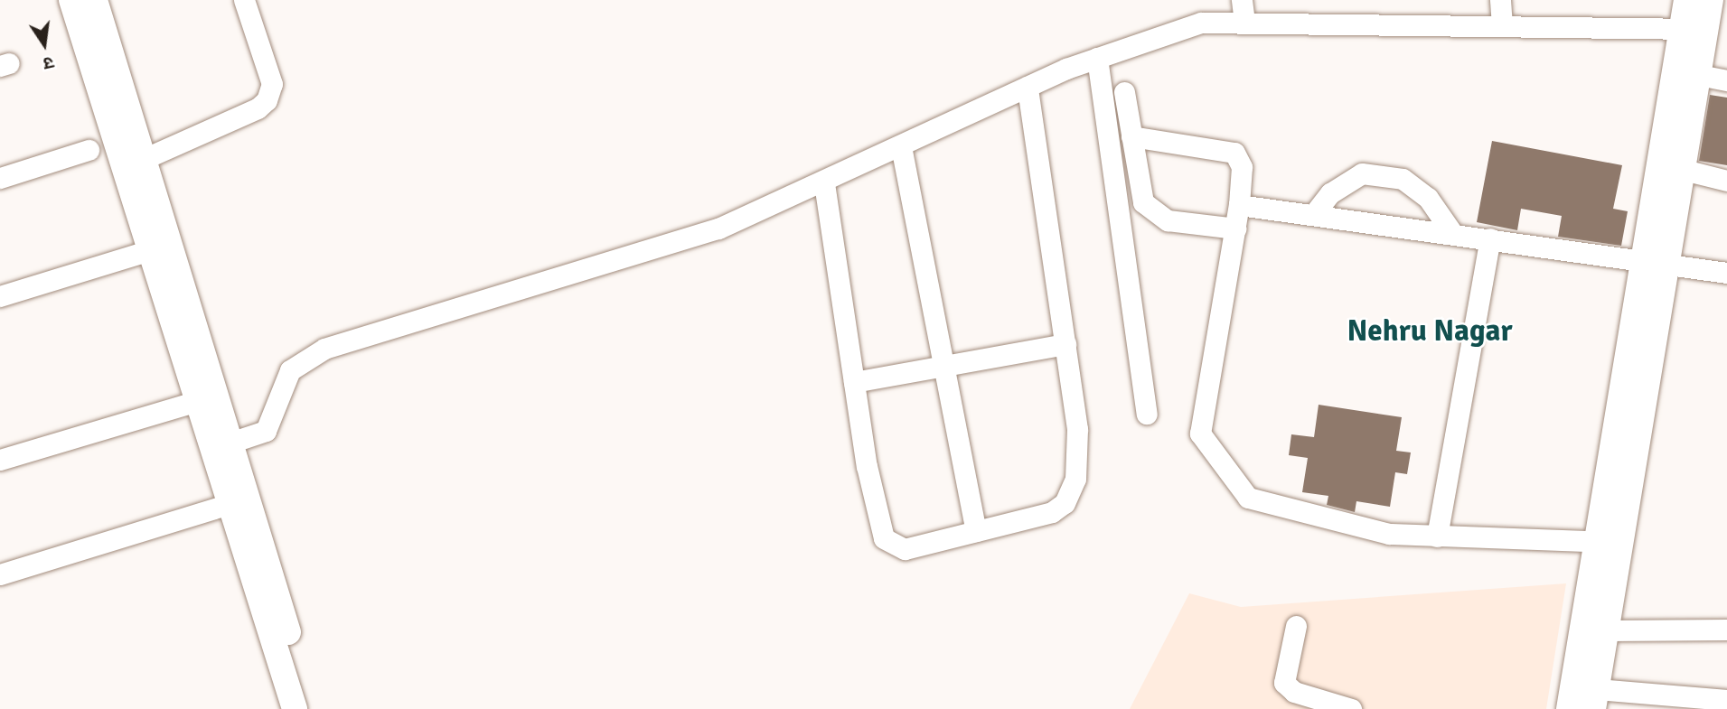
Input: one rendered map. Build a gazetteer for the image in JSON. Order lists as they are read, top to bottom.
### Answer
{
  "districts": ["Nehru Nagar"],
  "north": "bottom"
}
